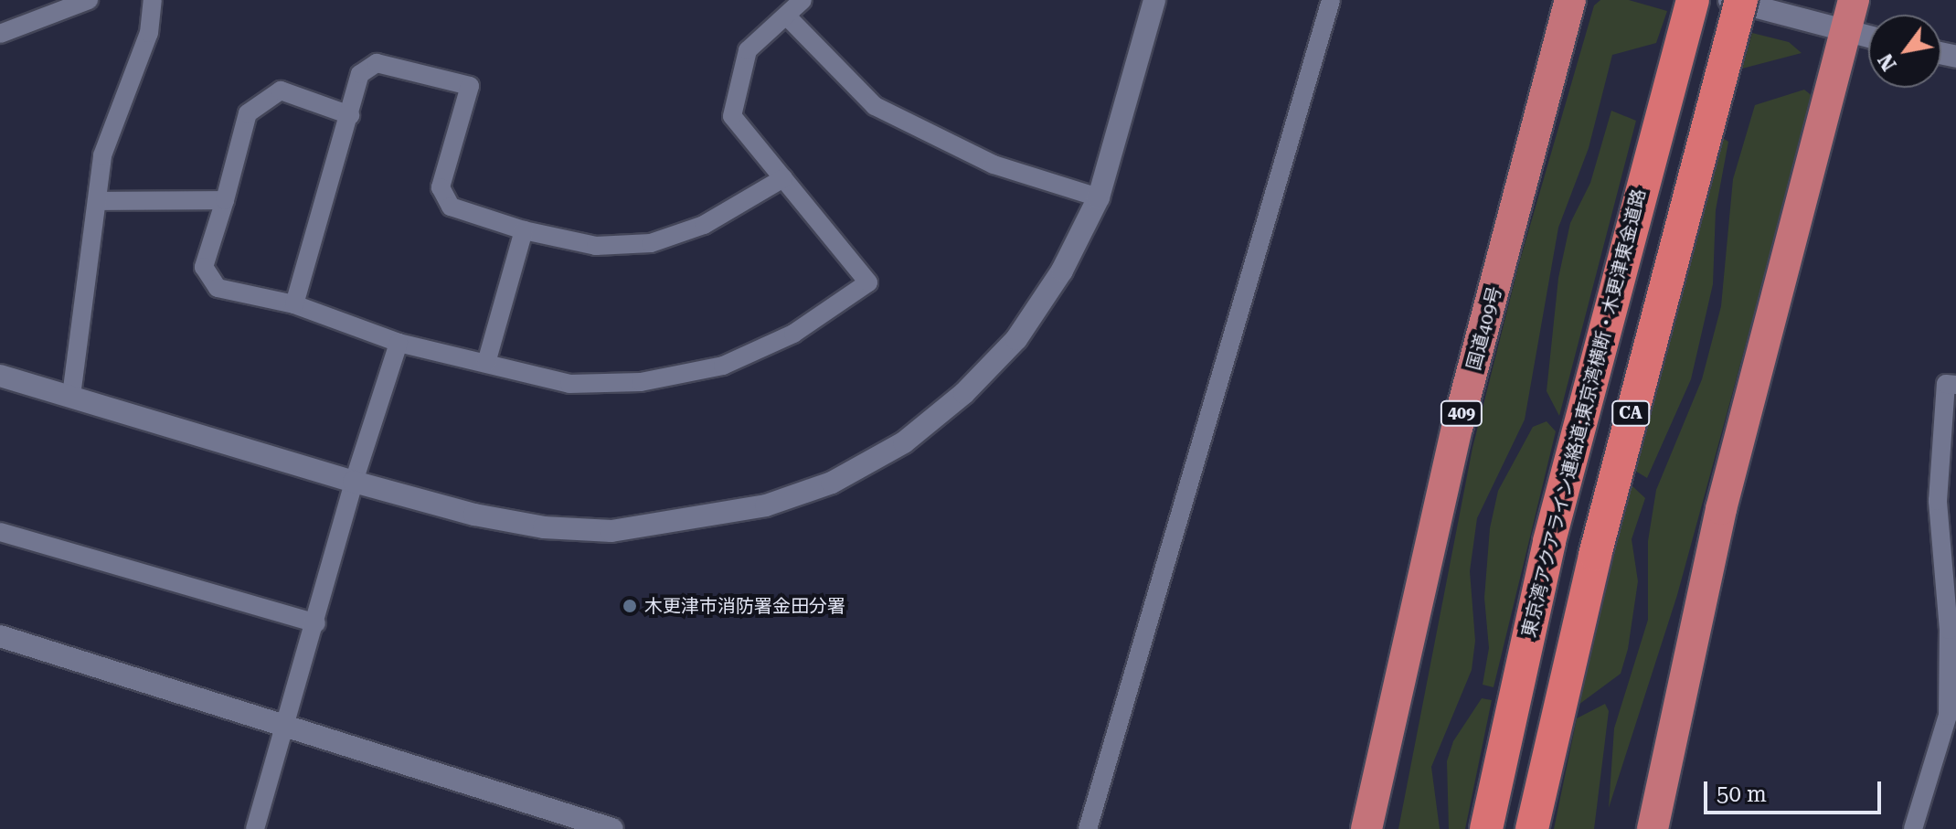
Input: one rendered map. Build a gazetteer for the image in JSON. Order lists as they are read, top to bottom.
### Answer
{
  "streets": {
    "highway": [
      "国道409号",
      "409",
      "東京湾アクアライン連絡道;東京湾横断・木更津東金道路",
      "CA"
    ]
  },
  "places": ["木更津市消防署金田分署"],
  "scale_bar": "50 m",
  "north": "bottom left"
}
